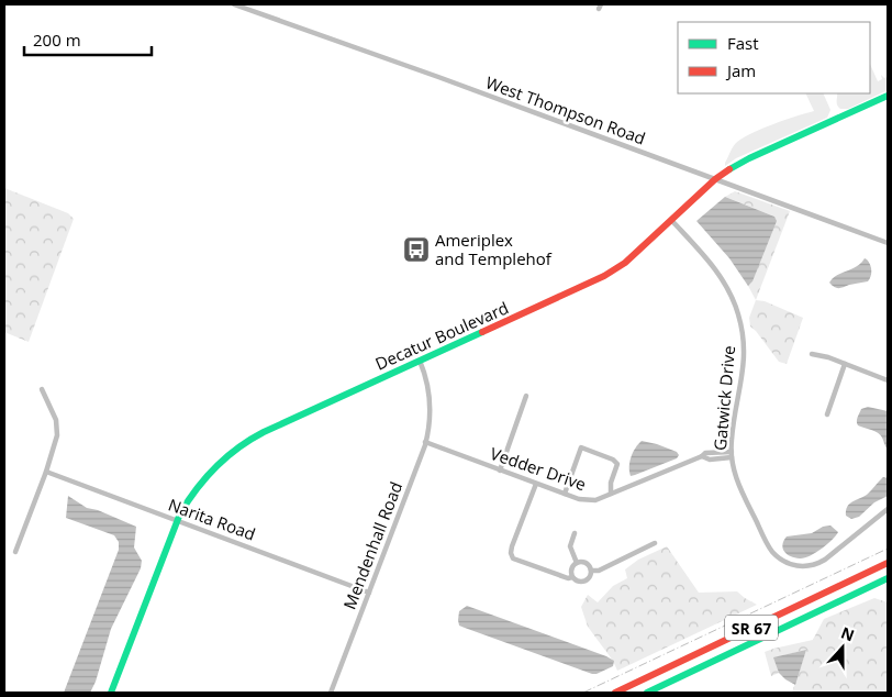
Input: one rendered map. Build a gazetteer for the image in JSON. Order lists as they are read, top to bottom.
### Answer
{
  "streets": {
    "street": [
      "West Thompson Road",
      "Decatur Boulevard",
      "Gatwick Drive",
      "Vedder Drive",
      "Narita Road",
      "Mendenhall Road",
      "SR 67"
    ]
  },
  "crossings": [
    ["West Thompson Road", "Decatur Boulevard"],
    ["Decatur Boulevard", "Gatwick Drive"],
    ["Decatur Boulevard", "Narita Road"],
    ["Decatur Boulevard", "Mendenhall Road"],
    ["Gatwick Drive", "Vedder Drive"],
    ["Vedder Drive", "Mendenhall Road"],
    ["Narita Road", "Mendenhall Road"]
  ],
  "places": {
    "bus stop": ["Ameriplex and Templehof"]
  },
  "legend": ["Fast", "Jam"],
  "scale_bar": "200 m",
  "north": "top"
}
